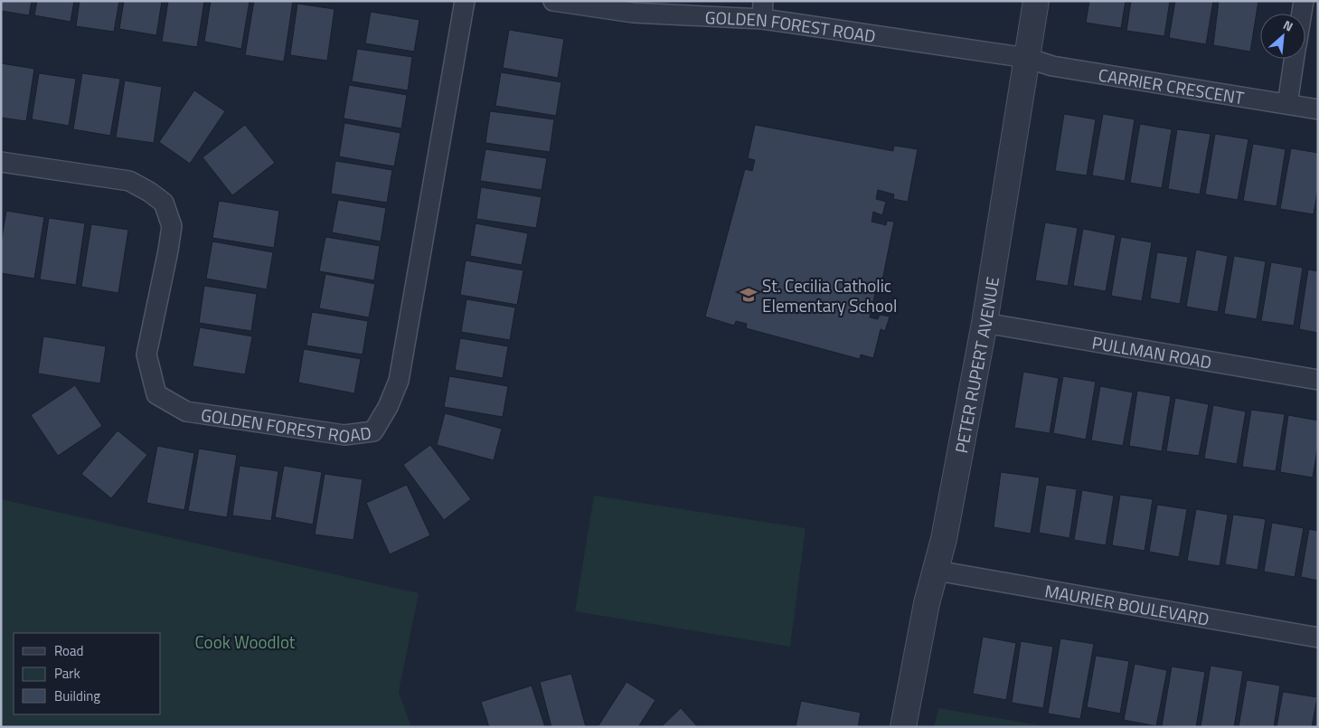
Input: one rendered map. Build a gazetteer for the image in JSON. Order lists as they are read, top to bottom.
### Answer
{
  "streets": {
    "street": [
      "GOLDEN FOREST ROAD",
      "CARRIER CRESCENT",
      "PULLMAN ROAD",
      "PETER RUPERT AVENUE",
      "MAURIER BOULEVARD"
    ]
  },
  "crossings": [
    ["GOLDEN FOREST ROAD", "CARRIER CRESCENT"],
    ["GOLDEN FOREST ROAD", "PETER RUPERT AVENUE"],
    ["CARRIER CRESCENT", "PETER RUPERT AVENUE"],
    ["PULLMAN ROAD", "PETER RUPERT AVENUE"],
    ["PETER RUPERT AVENUE", "MAURIER BOULEVARD"]
  ],
  "parks": ["Cook Woodlot"],
  "places": {
    "school or university": ["St. Cecilia Catholic Elementary School"]
  },
  "legend": ["Road", "Park", "Building"],
  "north": "top right"
}
